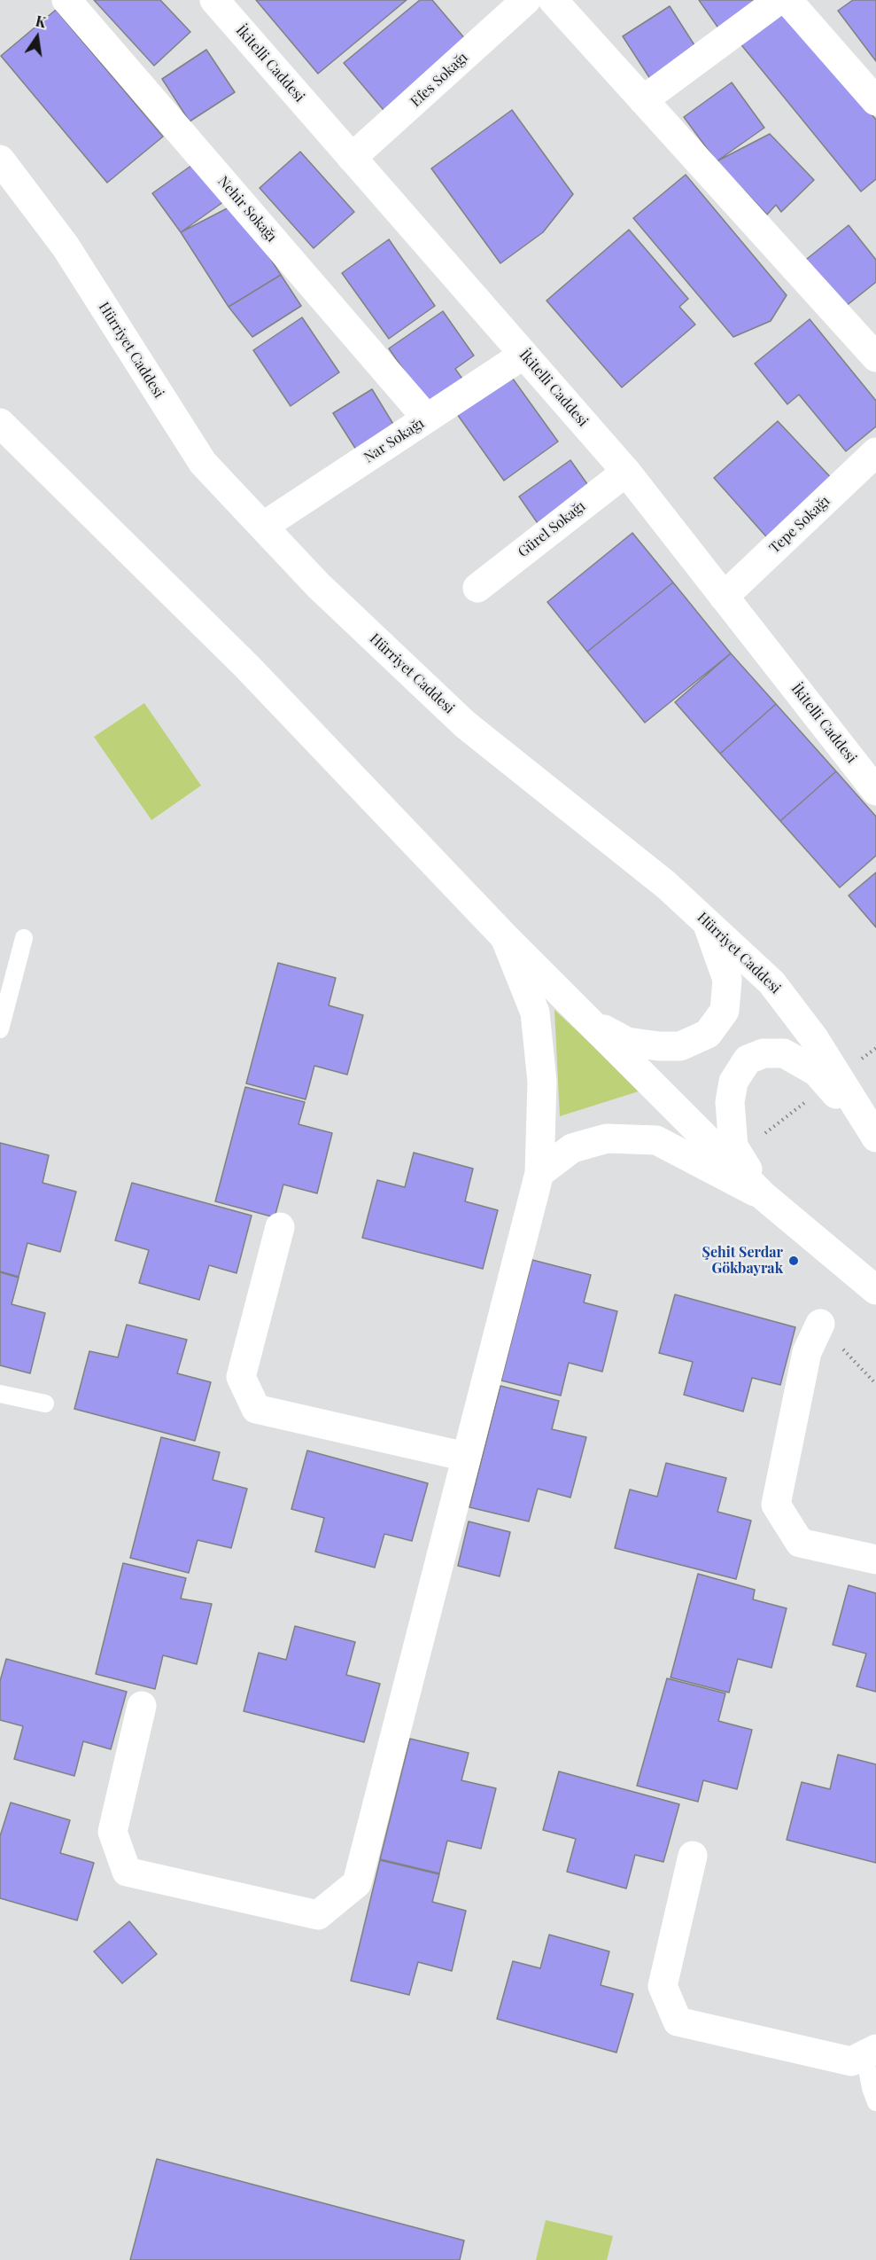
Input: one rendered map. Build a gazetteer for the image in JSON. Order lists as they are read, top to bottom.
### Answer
{
  "streets": {
    "street": [
      "İkitelli Caddesi",
      "Efes Sokağı",
      "Nehir Sokağı",
      "Hürriyet Caddesi",
      "Nar Sokağı",
      "Tepe Sokağı",
      "Gürel Sokağı"
    ]
  },
  "crossings": [
    ["İkitelli Caddesi", "Efes Sokağı"],
    ["İkitelli Caddesi", "Nar Sokağı"],
    ["İkitelli Caddesi", "Tepe Sokağı"],
    ["İkitelli Caddesi", "Gürel Sokağı"],
    ["Nehir Sokağı", "Nar Sokağı"],
    ["Hürriyet Caddesi", "Nar Sokağı"]
  ],
  "places": ["Şehit Serdar Gökbayrak"],
  "north": "top"
}
